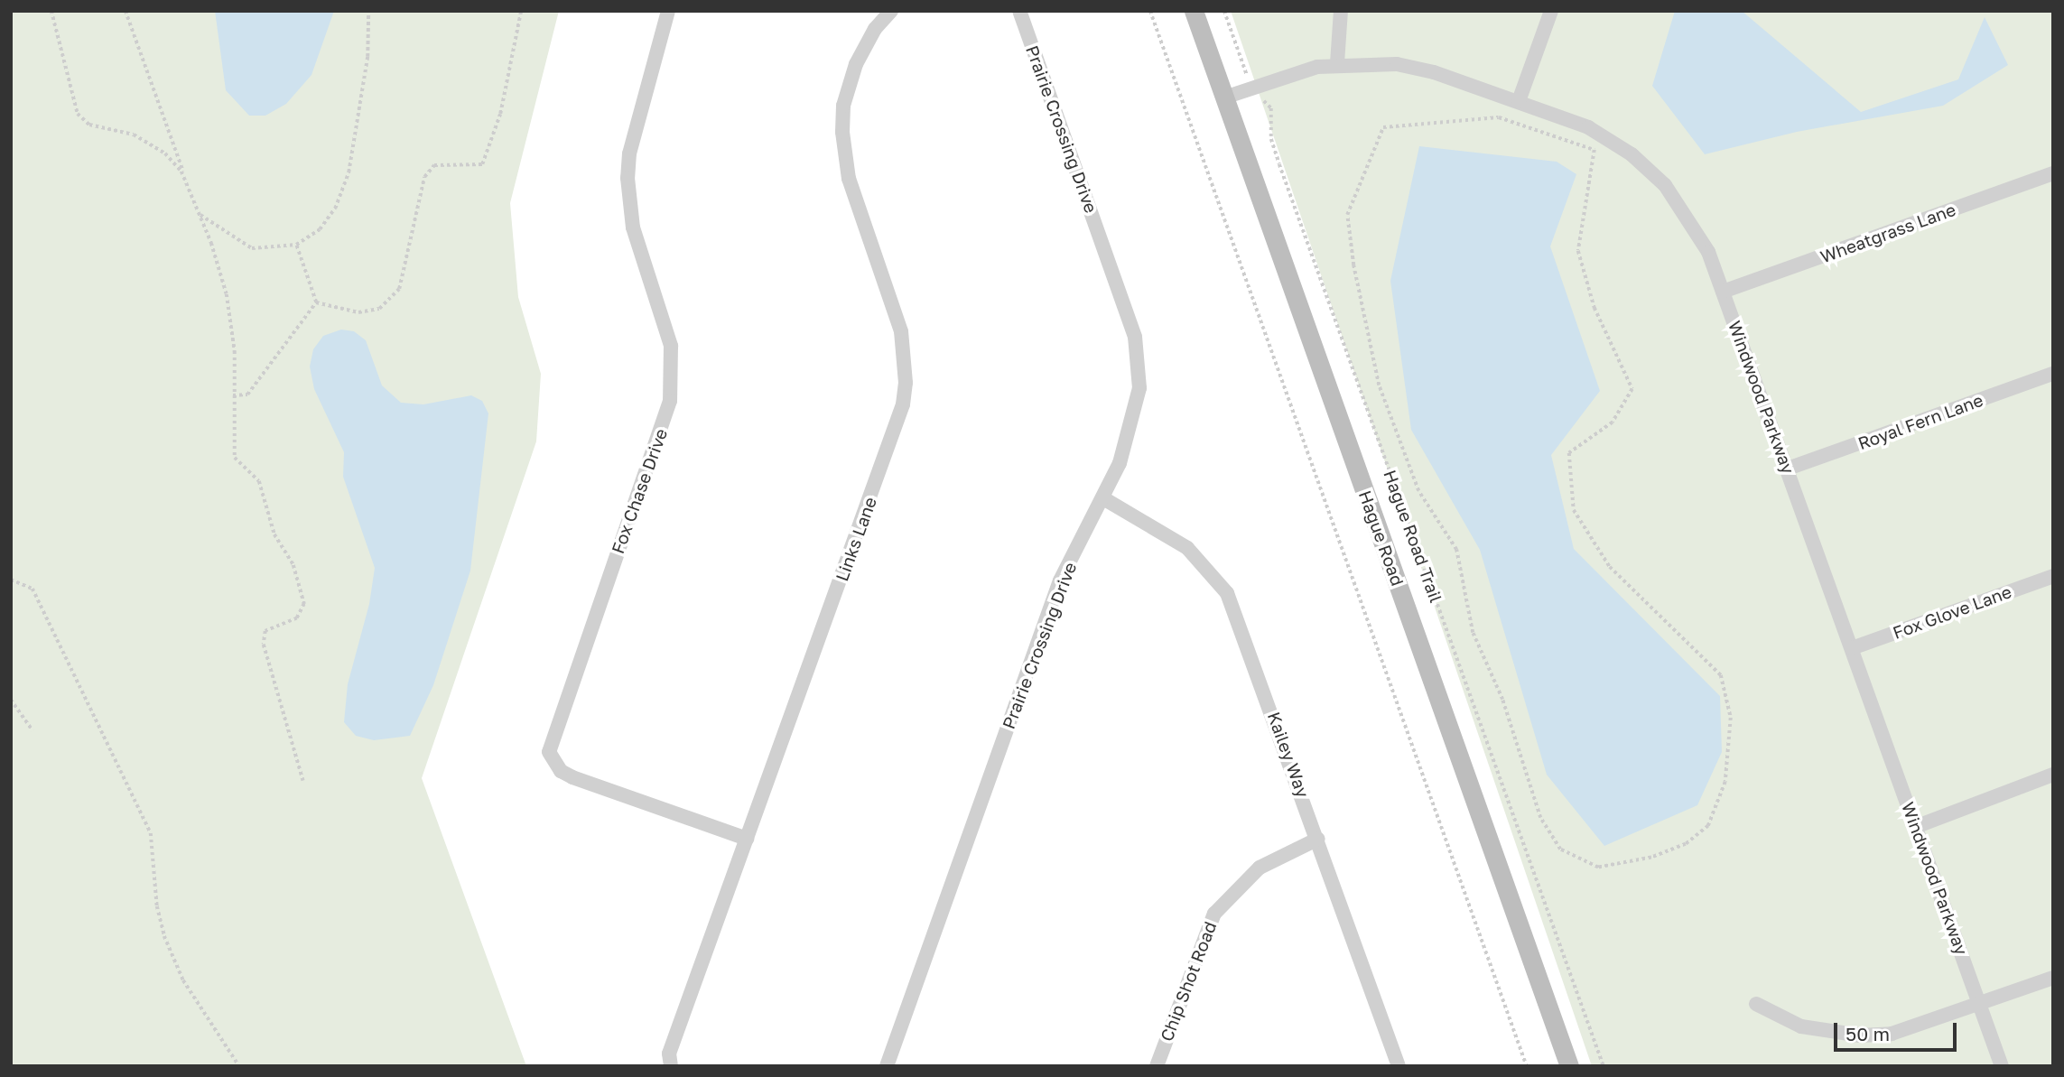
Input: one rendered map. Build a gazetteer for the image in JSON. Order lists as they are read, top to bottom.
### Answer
{
  "streets": {
    "main road": ["Hague Road"],
    "street": [
      "Prairie Crossing Drive",
      "Wheatgrass Lane",
      "Windwood Parkway",
      "Royal Fern Lane",
      "Fox Chase Drive",
      "Links Lane",
      "Fox Glove Lane",
      "Kailey Way",
      "Chip Shot Road"
    ],
    "path": ["Hague Road Trail"]
  },
  "crossings": [
    ["Prairie Crossing Drive", "Kailey Way"],
    ["Wheatgrass Lane", "Windwood Parkway"],
    ["Windwood Parkway", "Royal Fern Lane"],
    ["Windwood Parkway", "Hague Road Trail"],
    ["Windwood Parkway", "Hague Road"],
    ["Windwood Parkway", "Fox Glove Lane"],
    ["Fox Chase Drive", "Links Lane"],
    ["Kailey Way", "Chip Shot Road"]
  ],
  "scale_bar": "50 m"
}
